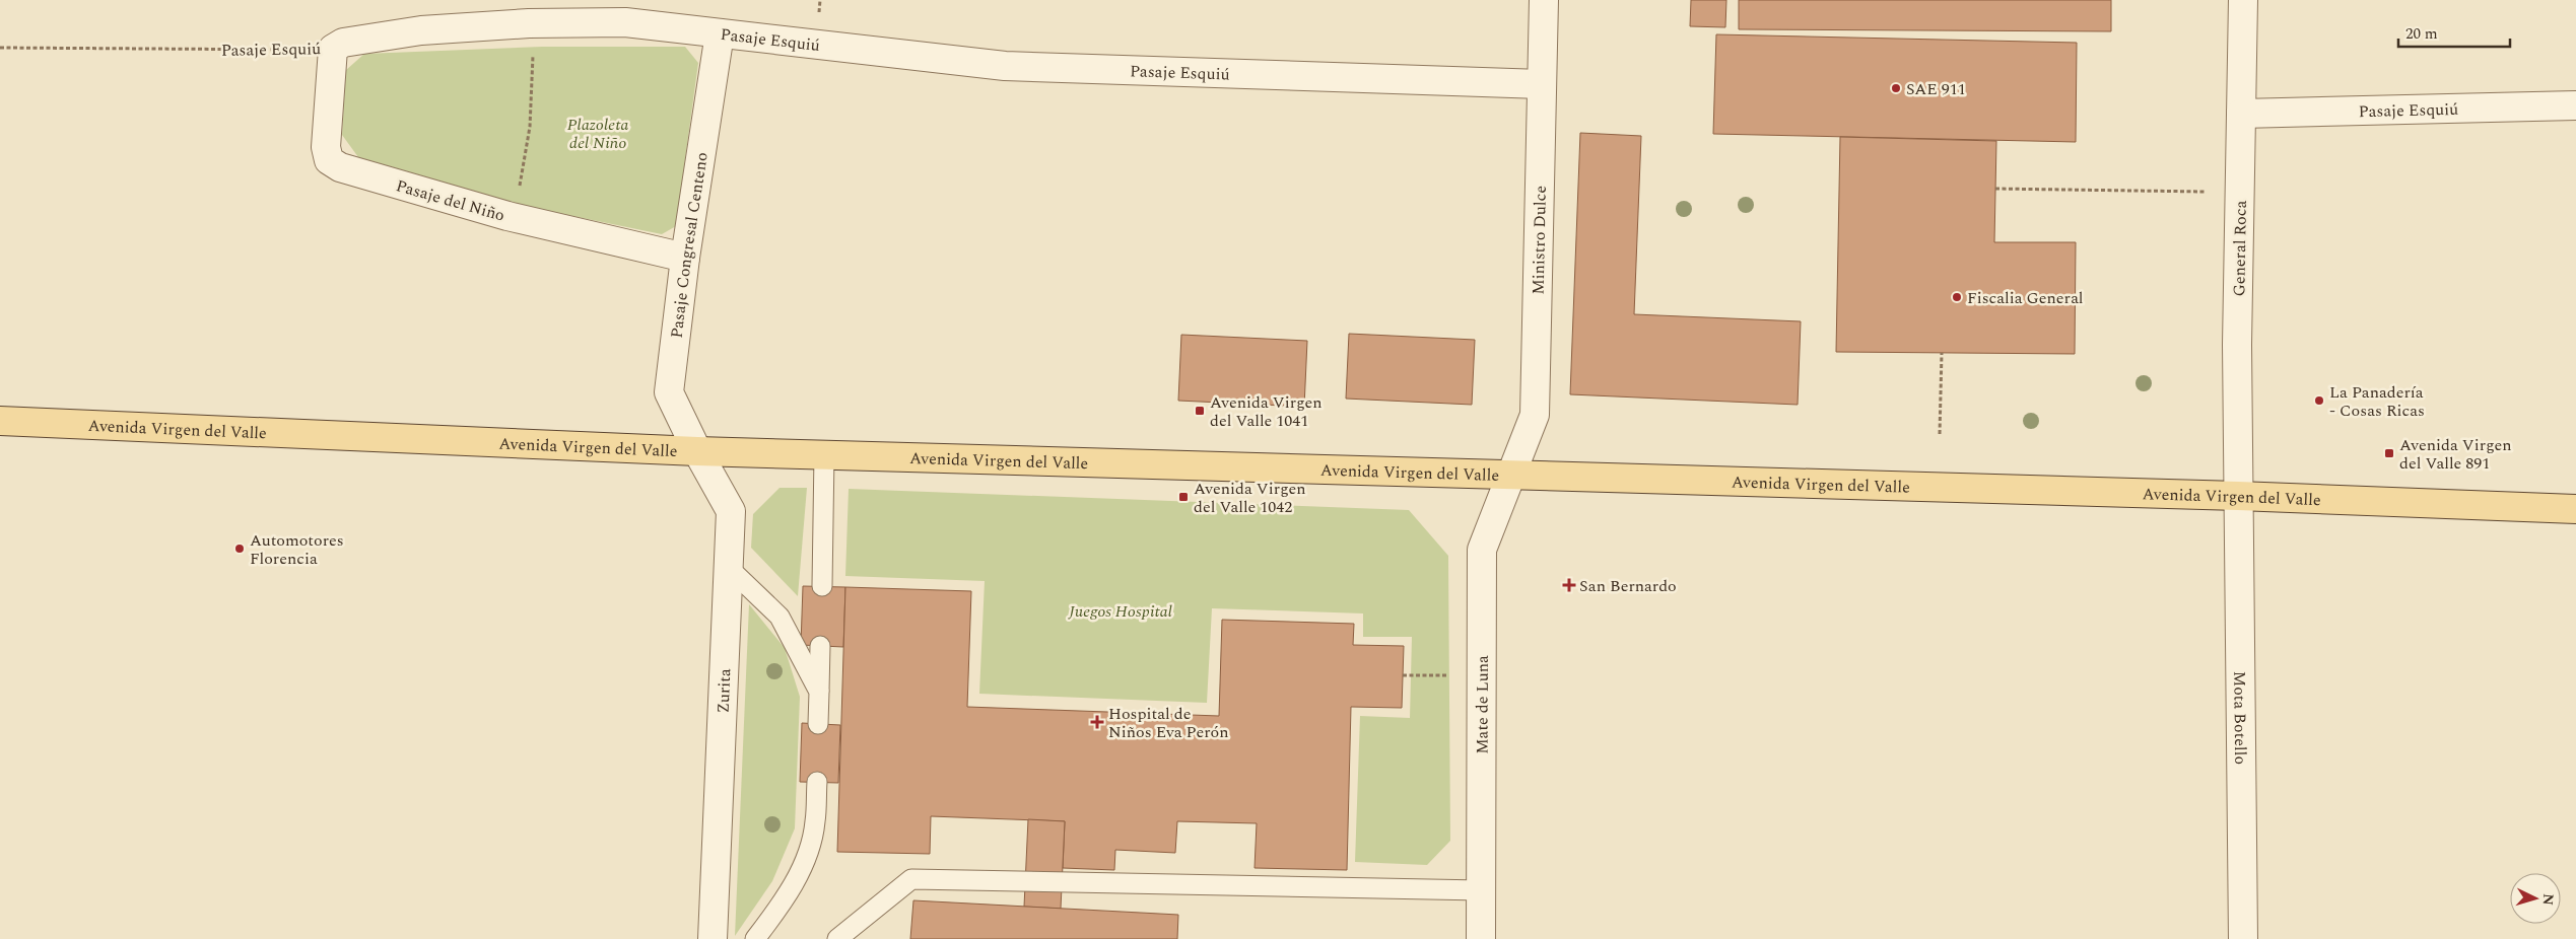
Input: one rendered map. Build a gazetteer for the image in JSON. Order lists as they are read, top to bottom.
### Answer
{
  "streets": {
    "main road": ["Avenida Virgen del Valle"],
    "street": [
      "Pasaje Esquiú",
      "Pasaje del Niño",
      "Ministro Dulce",
      "Pasaje Congresal Centeno",
      "General Roca",
      "Zurita",
      "Mate de Luna",
      "Mota Botello"
    ]
  },
  "crossings": [
    ["Pasaje Esquiú", "Pasaje del Niño"],
    ["Pasaje Esquiú", "Ministro Dulce"],
    ["Pasaje Esquiú", "Pasaje Congresal Centeno"],
    ["Pasaje Esquiú", "General Roca"],
    ["Pasaje del Niño", "Pasaje Congresal Centeno"],
    ["Ministro Dulce", "Avenida Virgen del Valle"],
    ["Ministro Dulce", "Mate de Luna"],
    ["Pasaje Congresal Centeno", "Avenida Virgen del Valle"],
    ["Pasaje Congresal Centeno", "Zurita"],
    ["General Roca", "Avenida Virgen del Valle"],
    ["General Roca", "Mota Botello"],
    ["Avenida Virgen del Valle", "Zurita"],
    ["Avenida Virgen del Valle", "Mate de Luna"],
    ["Avenida Virgen del Valle", "Mota Botello"]
  ],
  "parks": ["Plazoleta del Niño", "Juegos Hospital"],
  "places": {
    "other": [
      "SAE 911",
      "Fiscalia General",
      "La Panadería - Cosas Ricas",
      "Automotores Florencia"
    ],
    "transit": ["Avenida Virgen del Valle 1041", "Avenida Virgen del Valle 891", "Avenida Virgen del Valle 1042"],
    "health": ["San Bernardo", "Hospital de Niños Eva Perón"]
  },
  "scale_bar": "20 m",
  "north": "right"
}
